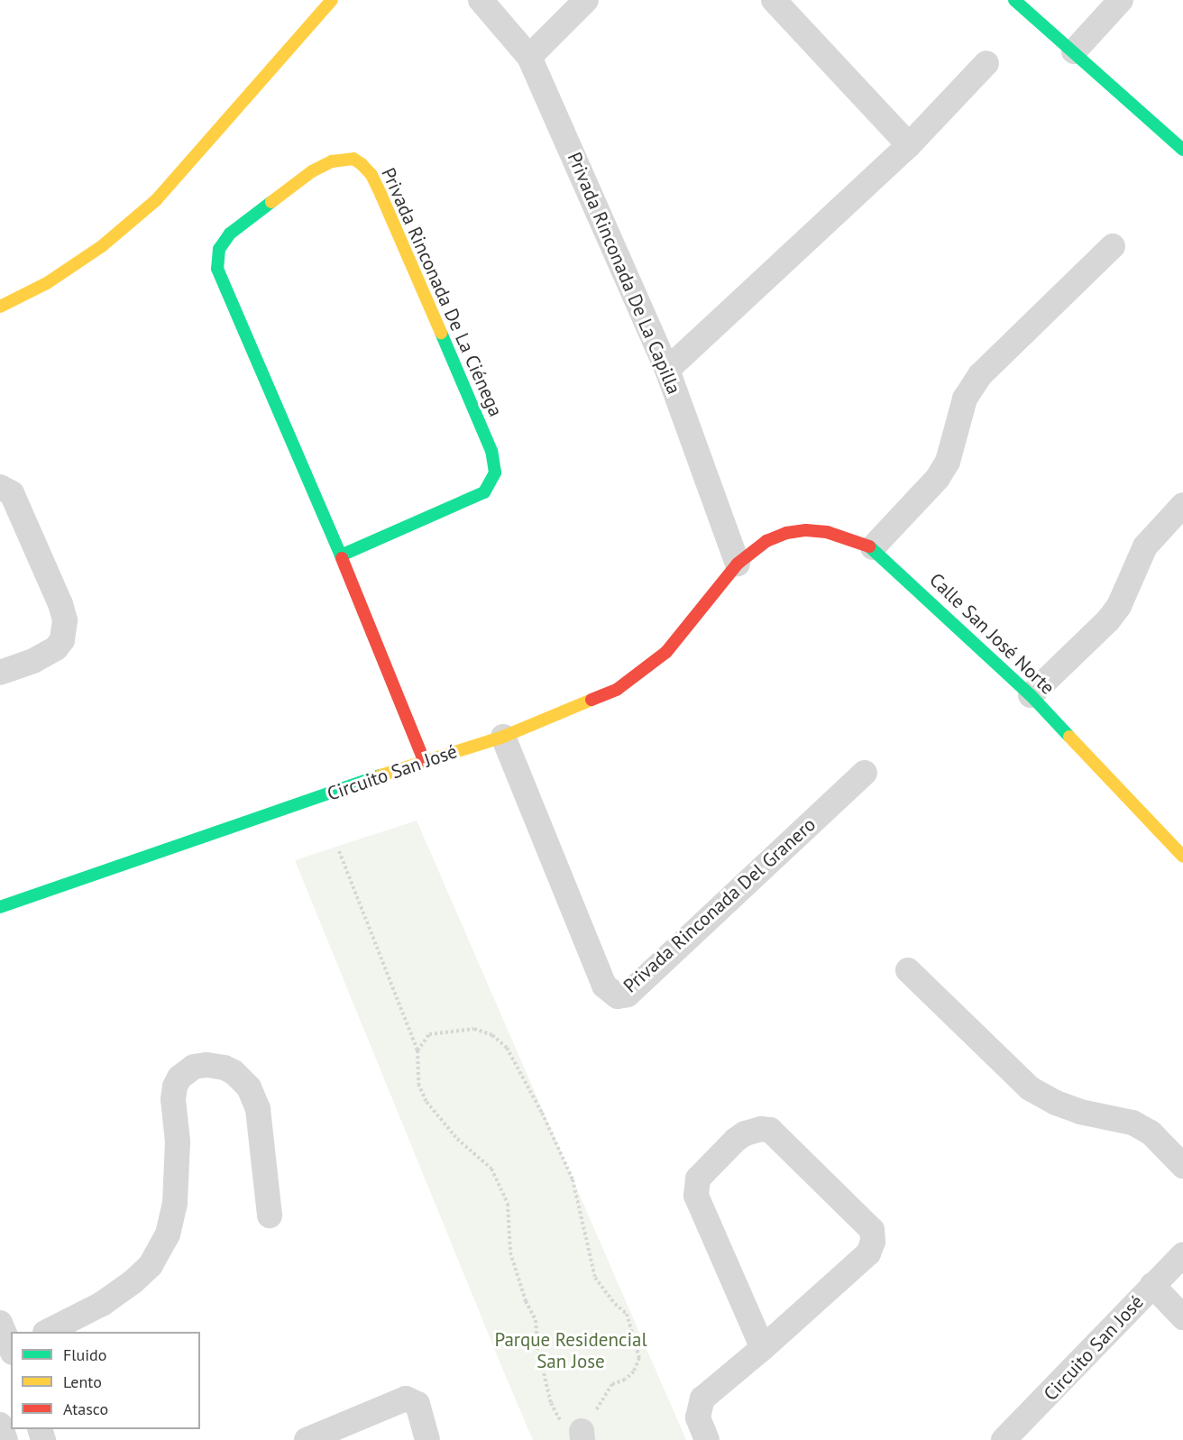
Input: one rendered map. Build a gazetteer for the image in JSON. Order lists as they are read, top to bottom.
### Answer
{
  "streets": {
    "street": [
      "Privada Rinconada De La Capilla",
      "Privada Rinconada De La Ciénega",
      "Calle San José Norte",
      "Circuito San José",
      "Privada Rinconada Del Granero"
    ]
  },
  "crossings": [
    ["Privada Rinconada De La Capilla", "Calle San José Norte"],
    ["Privada Rinconada De La Capilla", "Circuito San José"],
    ["Privada Rinconada De La Ciénega", "Circuito San José"],
    ["Calle San José Norte", "Circuito San José"],
    ["Circuito San José", "Privada Rinconada Del Granero"]
  ],
  "parks": ["Parque Residencial San Jose"],
  "legend": ["Fluido", "Lento", "Atasco"]
}
